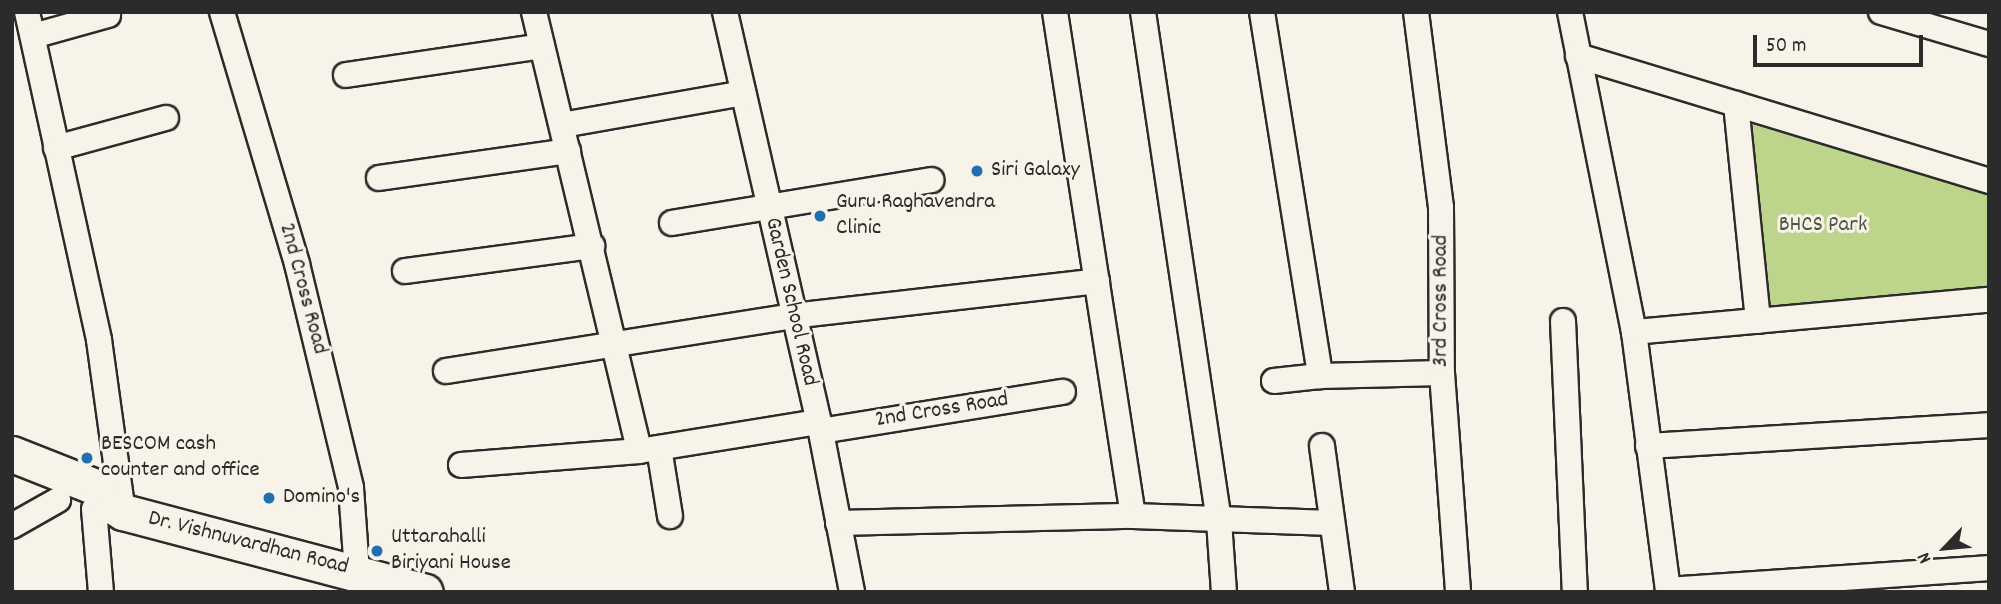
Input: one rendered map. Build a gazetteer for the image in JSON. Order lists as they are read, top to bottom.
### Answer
{
  "streets": {
    "main road": ["Dr. Vishnuvardhan Road"],
    "street": ["2nd Cross Road", "3rd Cross Road", "Garden School Road"]
  },
  "crossings": [
    ["2nd Cross Road", "Garden School Road"],
    ["2nd Cross Road", "Dr. Vishnuvardhan Road"]
  ],
  "parks": ["BHCS Park"],
  "places": [
    "Siri Galaxy",
    "Guru Raghavendra Clinic",
    "BESCOM cash counter and office",
    "Domino's",
    "Uttarahalli Biriyani House"
  ],
  "scale_bar": "50 m",
  "north": "bottom left"
}
